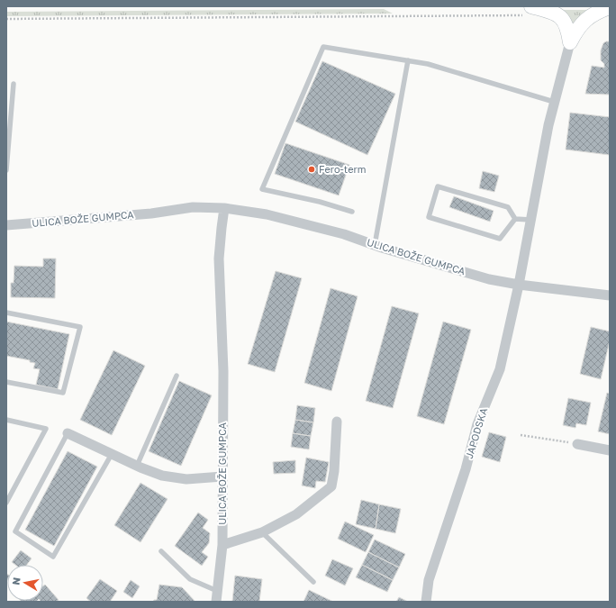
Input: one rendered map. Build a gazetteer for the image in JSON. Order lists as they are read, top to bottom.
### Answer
{
  "streets": {
    "street": ["ULICA BOŽE GUMPCA", "JAPODSKA"]
  },
  "crossings": [
    ["ULICA BOŽE GUMPCA", "JAPODSKA"]
  ],
  "places": ["Fero-term"],
  "north": "left"
}
